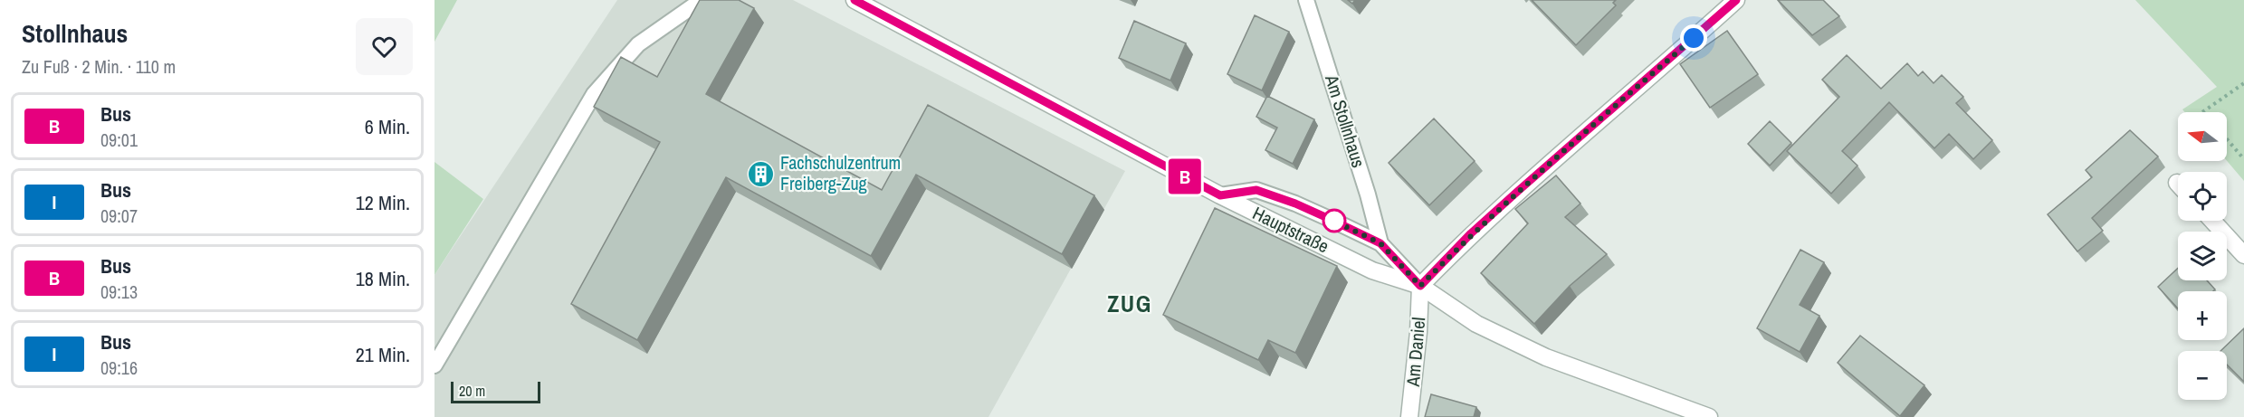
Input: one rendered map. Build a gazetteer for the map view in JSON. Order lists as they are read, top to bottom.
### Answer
{
  "streets": {
    "street": ["Hauptstraße", "Am Daniel"],
    "lane": ["Am Stollnhaus"]
  },
  "crossings": [
    ["Hauptstraße", "Am Daniel"]
  ],
  "districts": ["ZUG"],
  "places": {
    "building": ["Fachschulzentrum Freiberg-Zug"]
  },
  "lines": ["bus line B"],
  "scale_bar": "20 m",
  "north": "left",
  "page": {
    "heading": ["Stollnhaus", "Zu Fuß · 2 Min. · 110 m"],
    "on_map": "B",
    "list": [
      {
        "mark": "B",
        "name": "Bus",
        "note": "09:01",
        "value": "6 Min."
      },
      {
        "mark": "I",
        "name": "Bus",
        "note": "09:07",
        "value": "12 Min."
      },
      {
        "mark": "B",
        "name": "Bus",
        "note": "09:13",
        "value": "18 Min."
      },
      {
        "mark": "I",
        "name": "Bus",
        "note": "09:16",
        "value": "21 Min."
      }
    ],
    "map_buttons": ["+", "−"],
    "scale": "20 m"
  }
}
